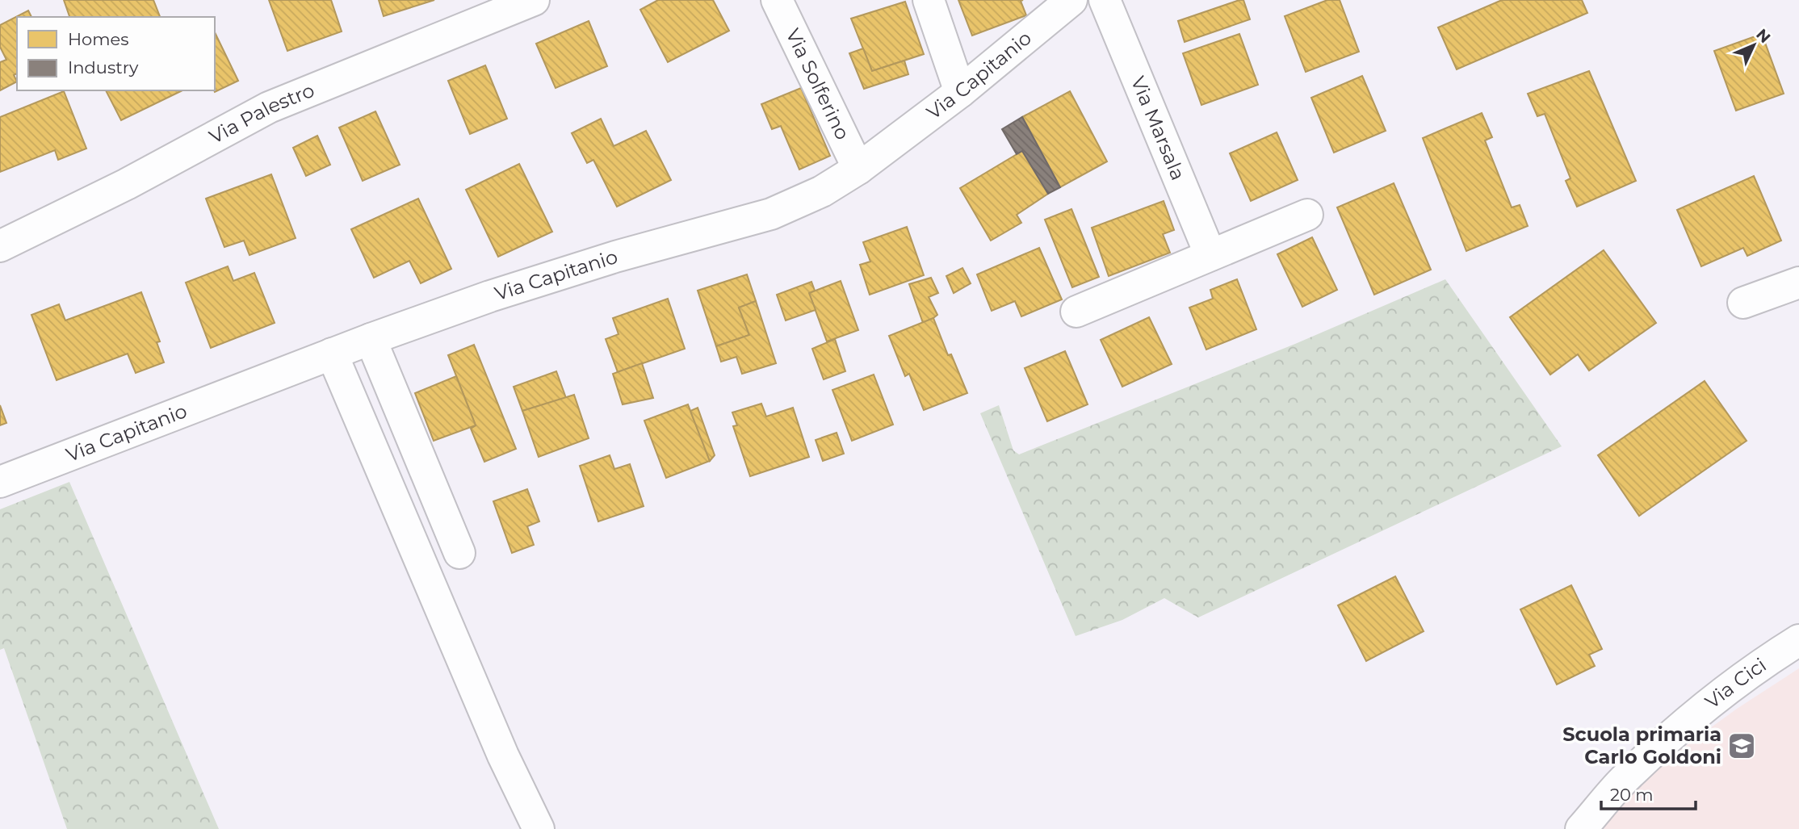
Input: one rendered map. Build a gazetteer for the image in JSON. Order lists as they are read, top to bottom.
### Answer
{
  "streets": {
    "street": [
      "Via Capitanio",
      "Via Solferino",
      "Via Palestro",
      "Via Marsala",
      "Via Cici"
    ]
  },
  "crossings": [
    ["Via Capitanio", "Via Solferino"]
  ],
  "places": {
    "school or university": ["Scuola primaria Carlo Goldoni"]
  },
  "legend": ["Homes", "Industry"],
  "scale_bar": "20 m",
  "north": "top right"
}
